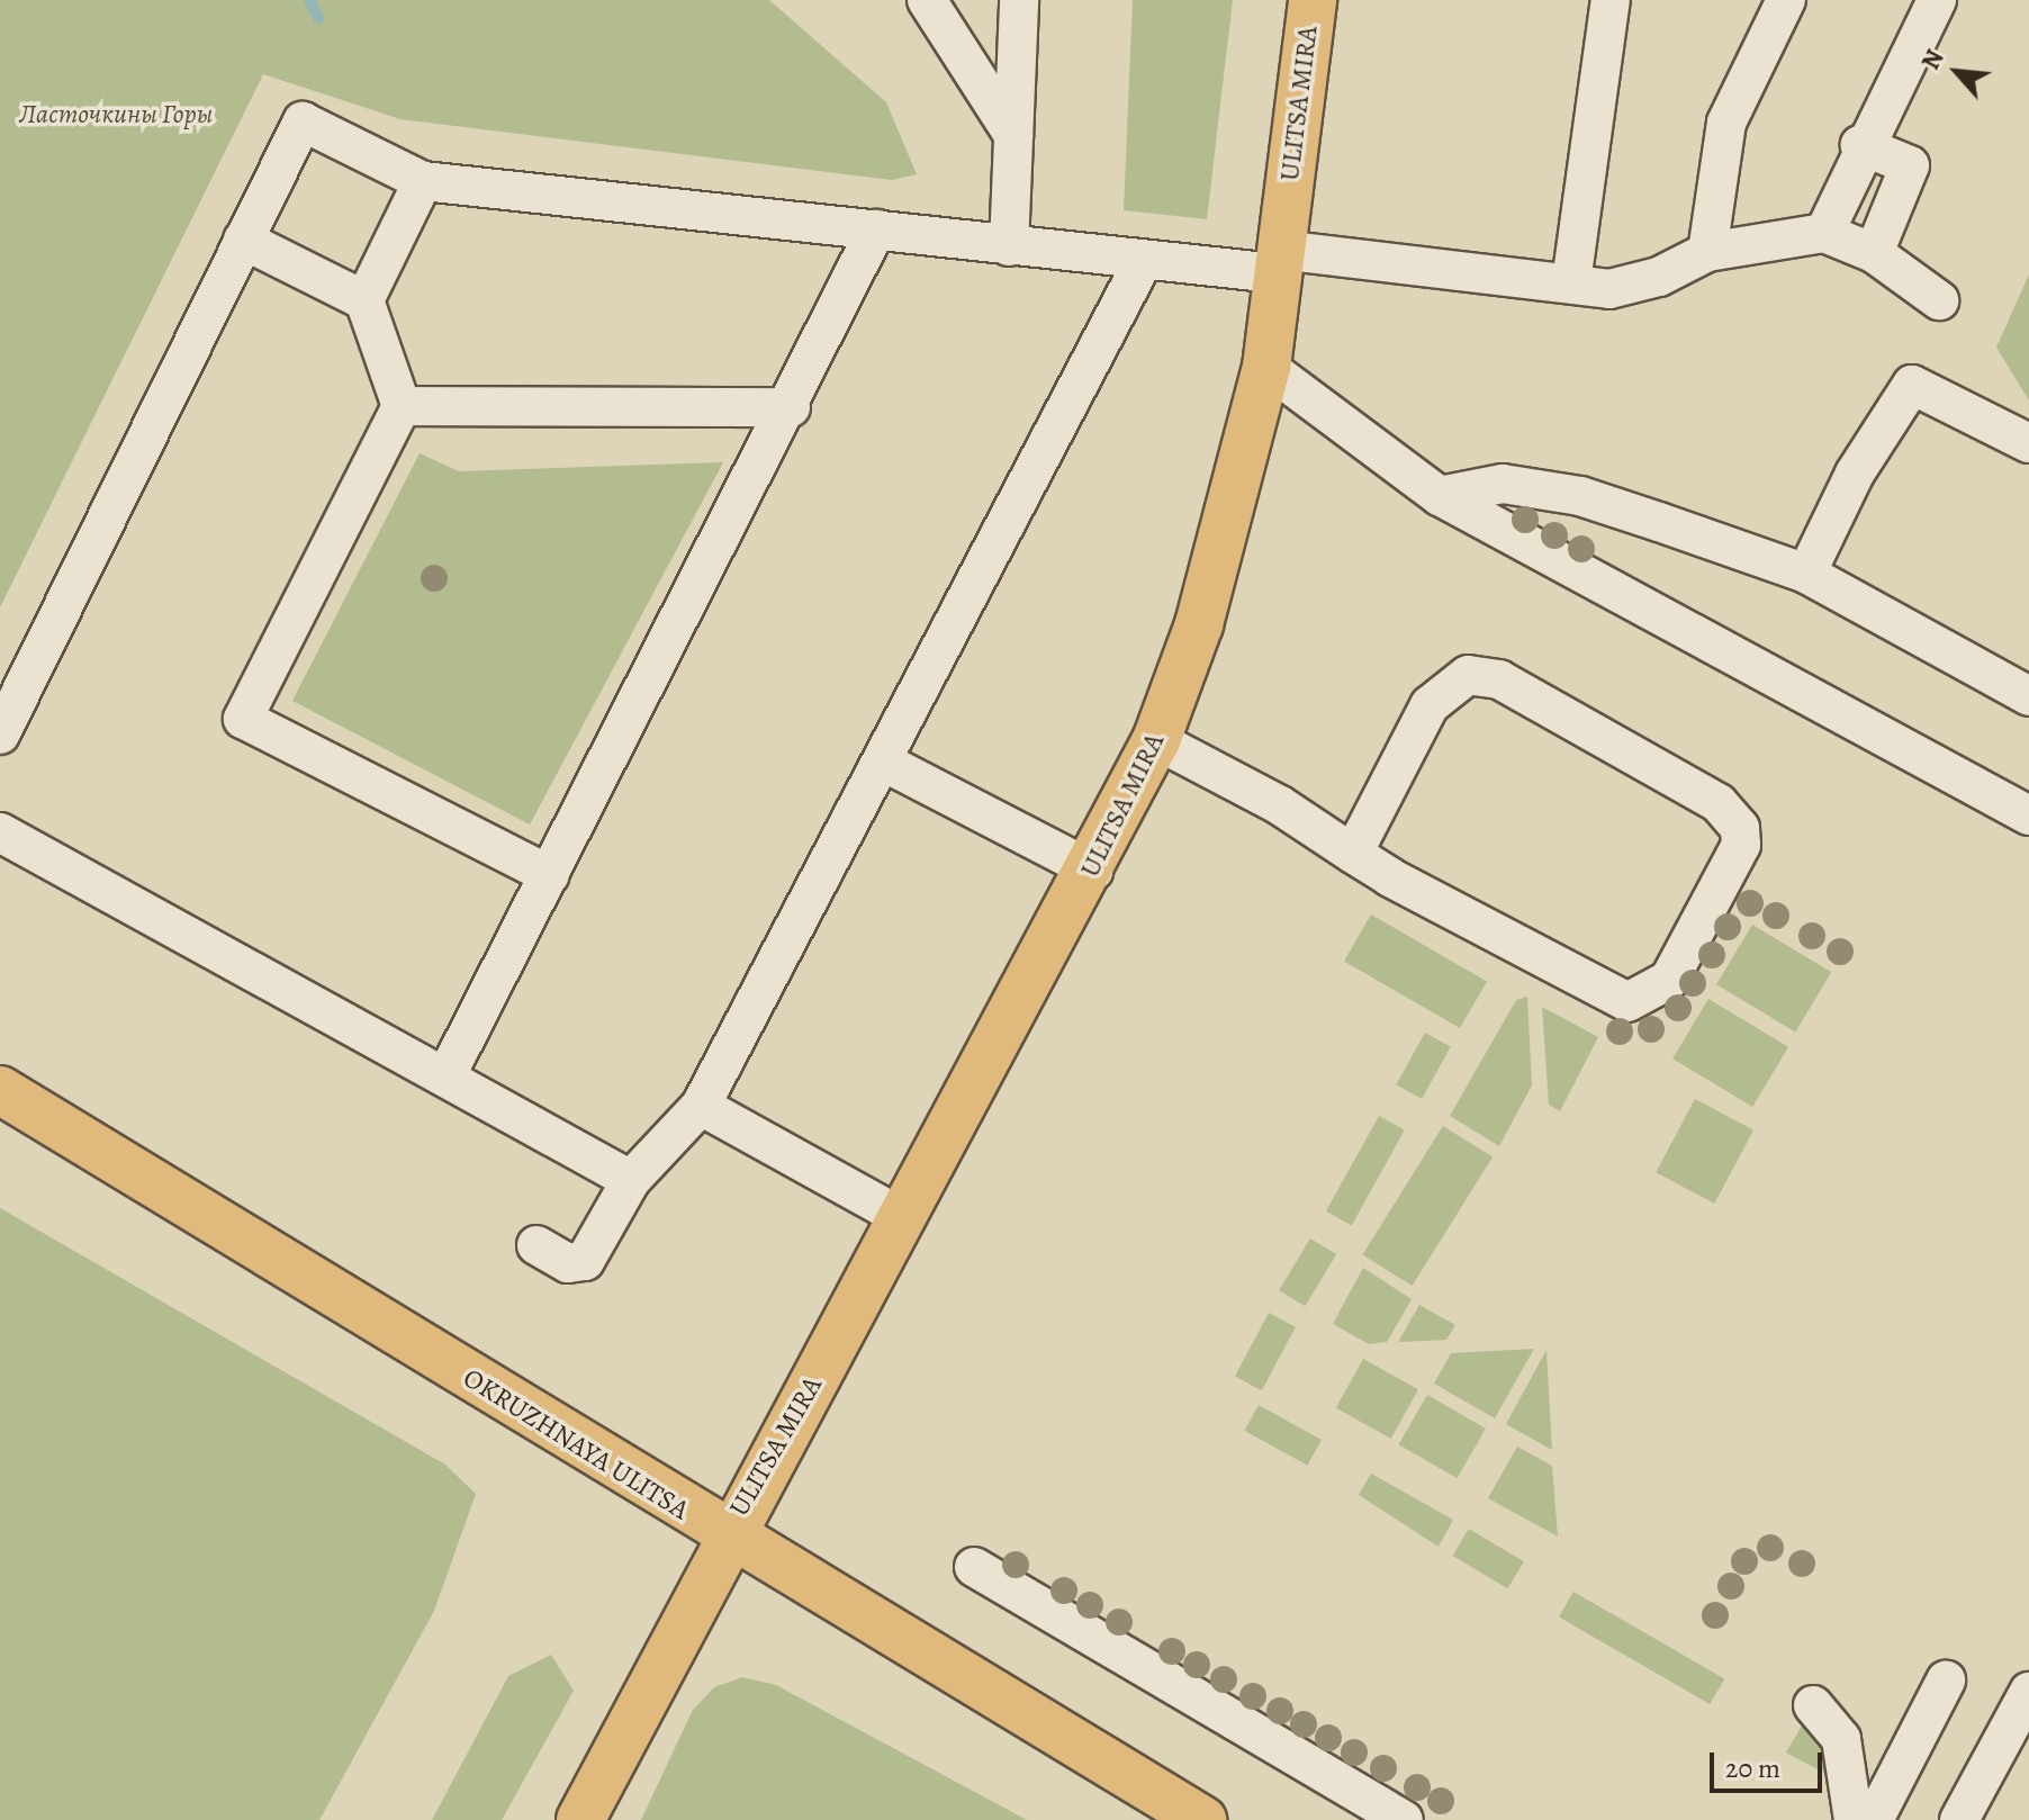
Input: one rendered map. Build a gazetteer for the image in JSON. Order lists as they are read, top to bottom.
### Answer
{
  "streets": {
    "main road": ["ULITSA MIRA", "OKRUZHNAYA ULITSA"]
  },
  "crossings": [
    ["ULITSA MIRA", "OKRUZHNAYA ULITSA"]
  ],
  "parks": ["Ласточкины Горы"],
  "scale_bar": "20 m",
  "north": "top left"
}
